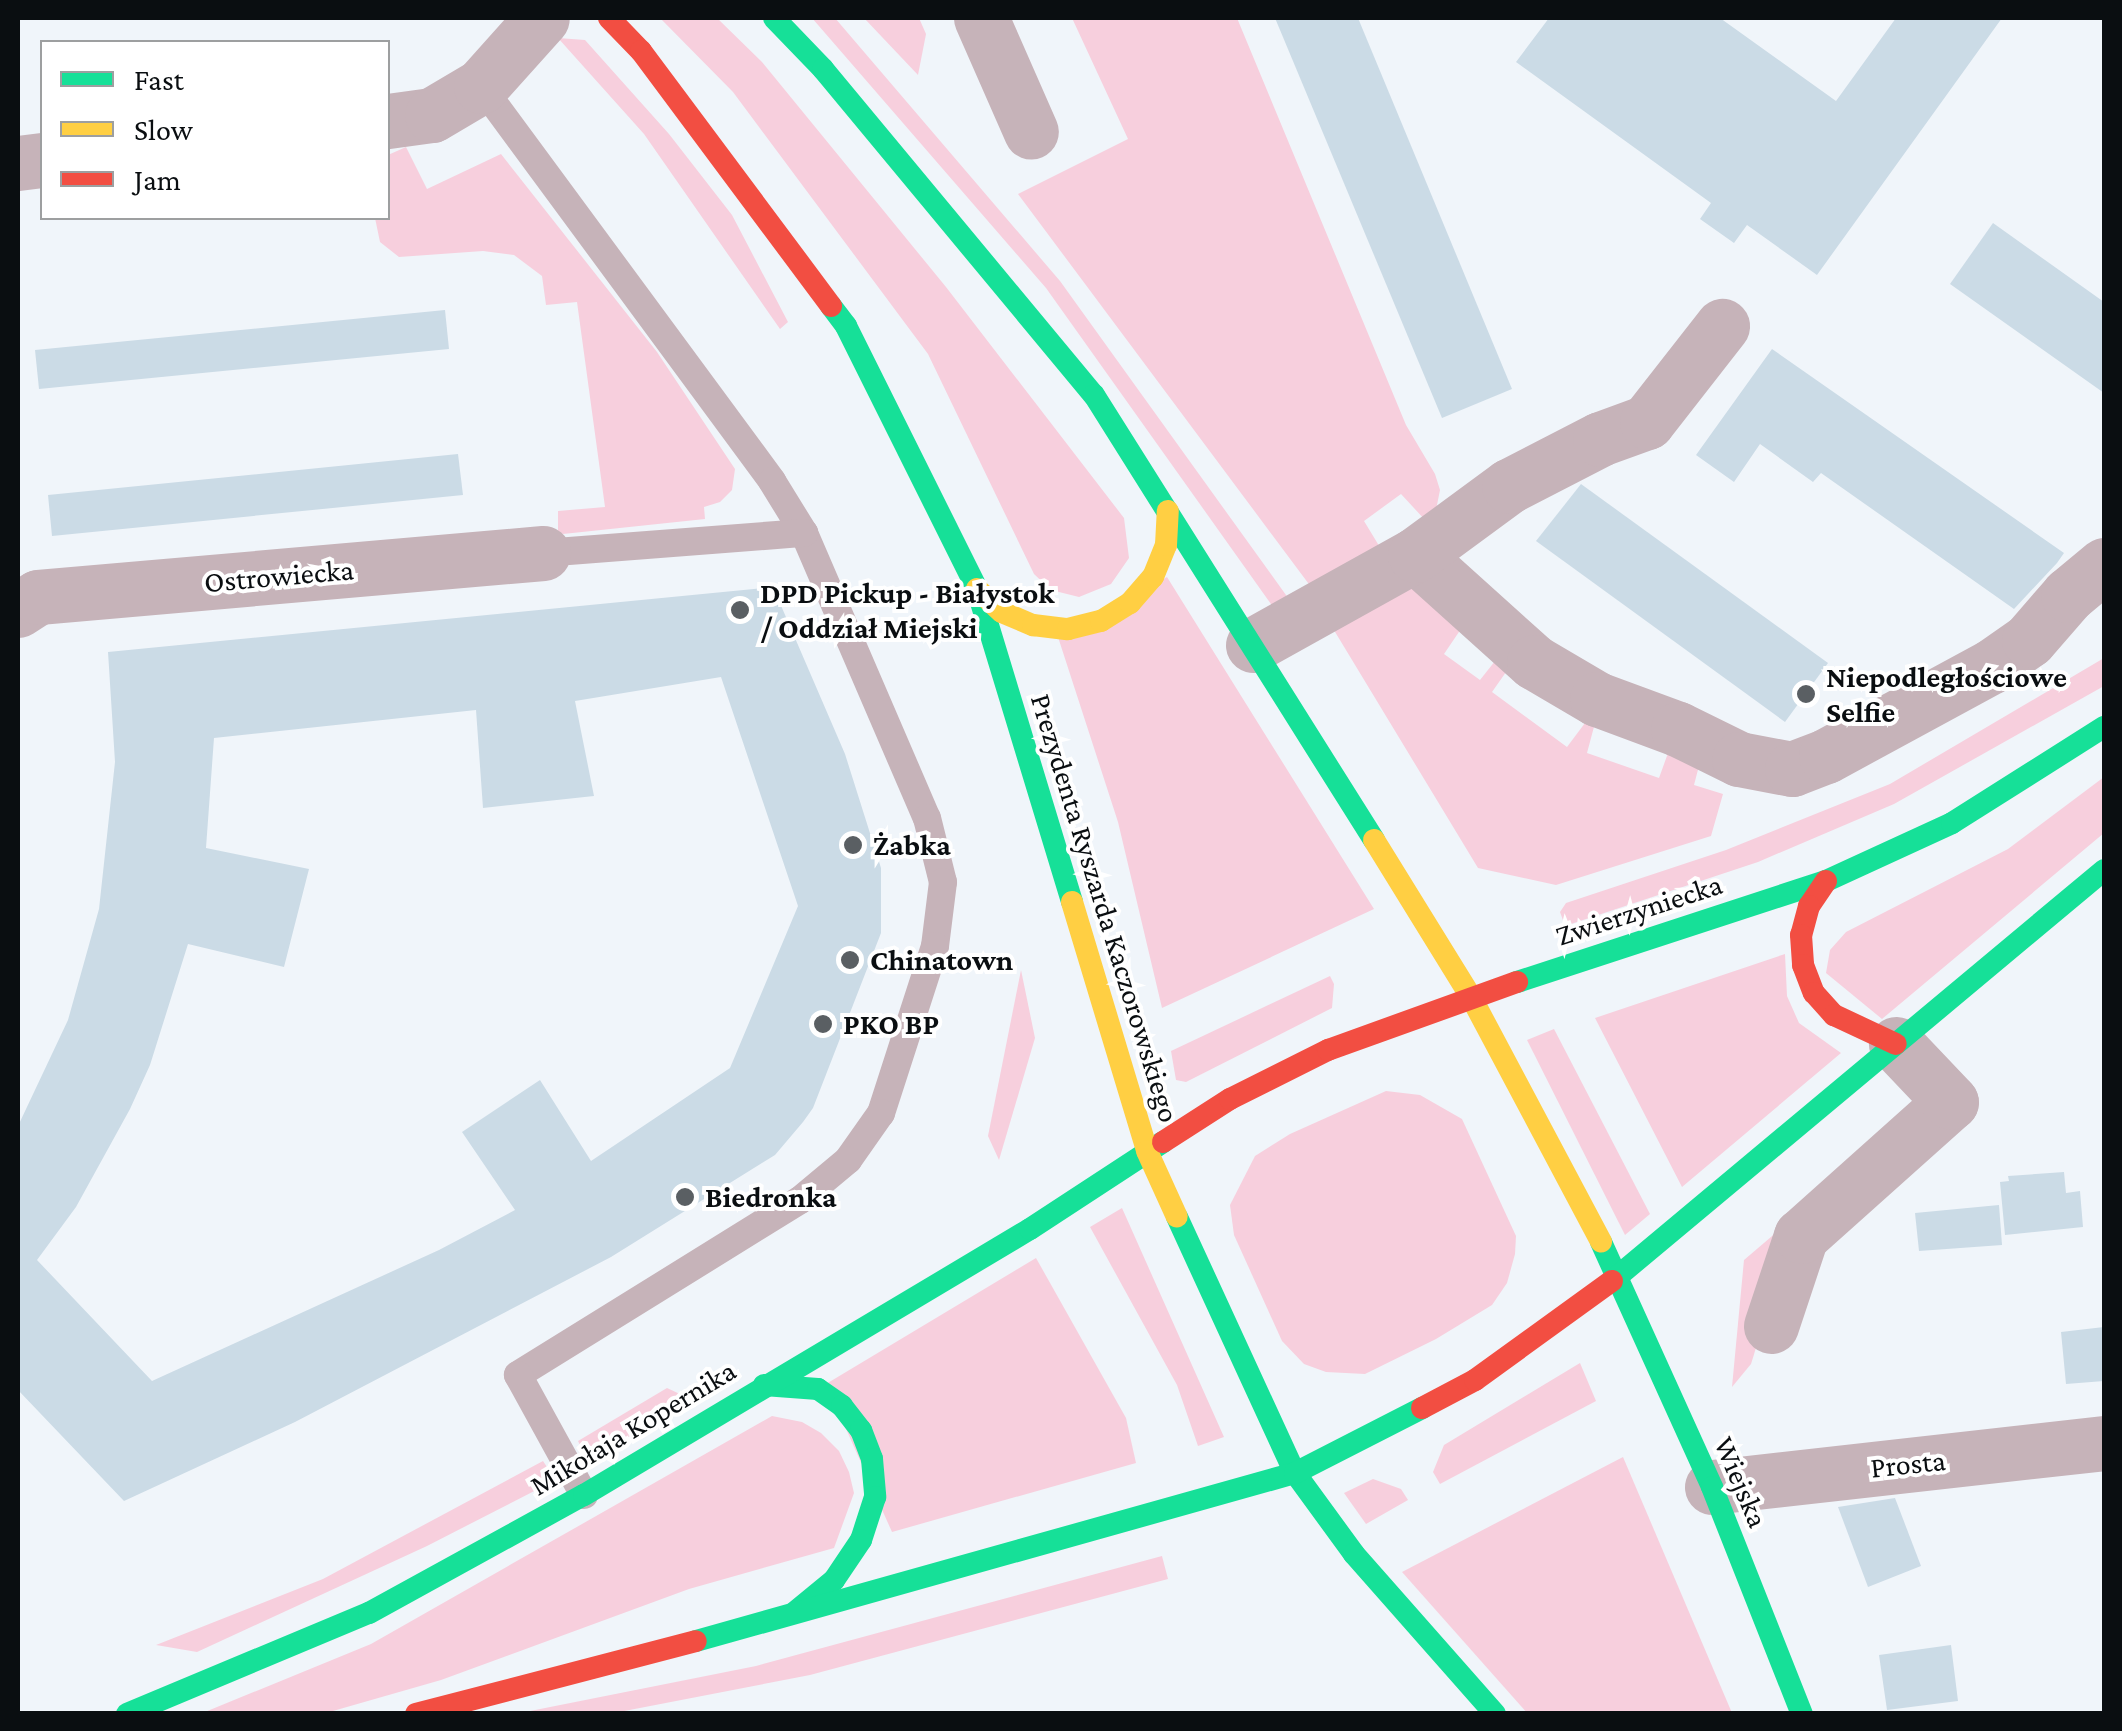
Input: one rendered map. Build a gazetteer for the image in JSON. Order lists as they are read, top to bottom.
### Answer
{
  "streets": {
    "main road": [
      "Prezydenta Ryszarda Kaczorowskiego",
      "Zwierzyniecka",
      "Mikołaja Kopernika",
      "Wiejska"
    ],
    "street": ["Ostrowiecka", "Prosta"]
  },
  "crossings": [
    ["Prezydenta Ryszarda Kaczorowskiego", "Zwierzyniecka"],
    ["Prezydenta Ryszarda Kaczorowskiego", "Mikołaja Kopernika"],
    ["Zwierzyniecka", "Mikołaja Kopernika"],
    ["Zwierzyniecka", "Wiejska"],
    ["Prosta", "Wiejska"]
  ],
  "places": [
    "DPD Pickup - Białystok / Oddział Miejski",
    "Niepodległościowe Selfie",
    "Żabka",
    "Chinatown",
    "PKO BP",
    "Biedronka"
  ],
  "legend": ["Fast", "Slow", "Jam"]
}
